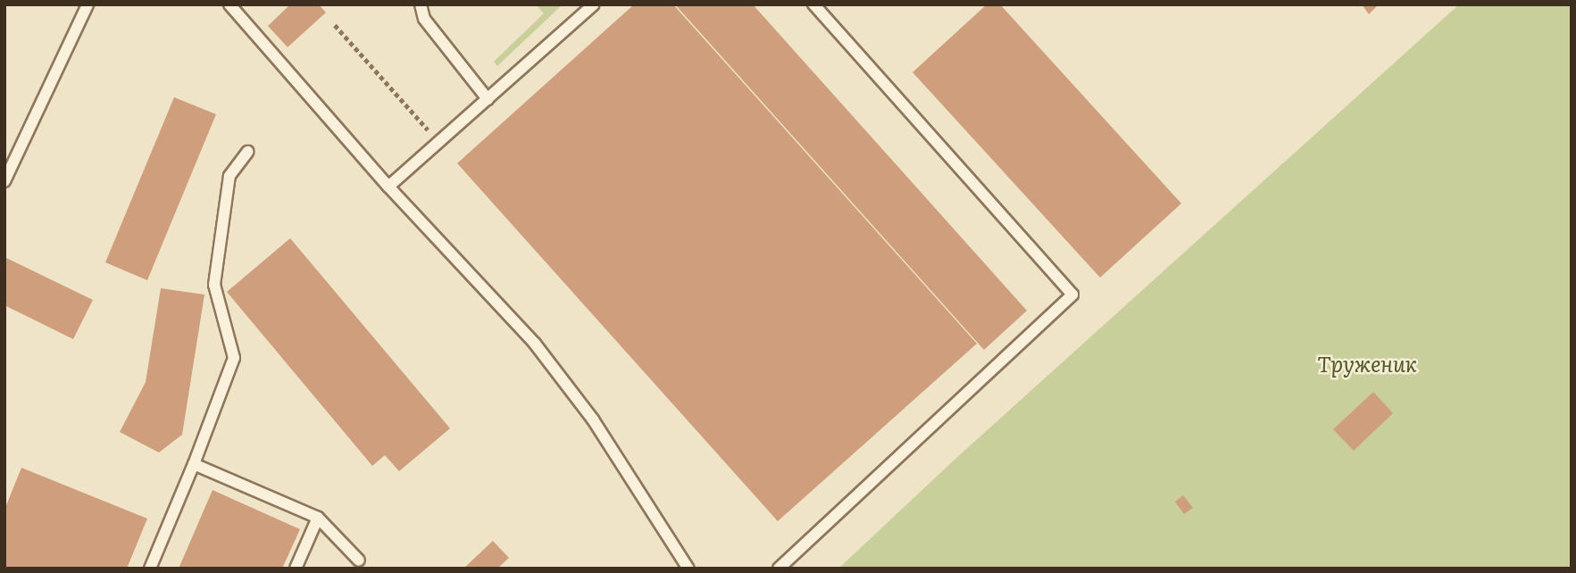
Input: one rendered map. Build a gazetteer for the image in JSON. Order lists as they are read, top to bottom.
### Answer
{
  "parks": ["Труженик"]
}
